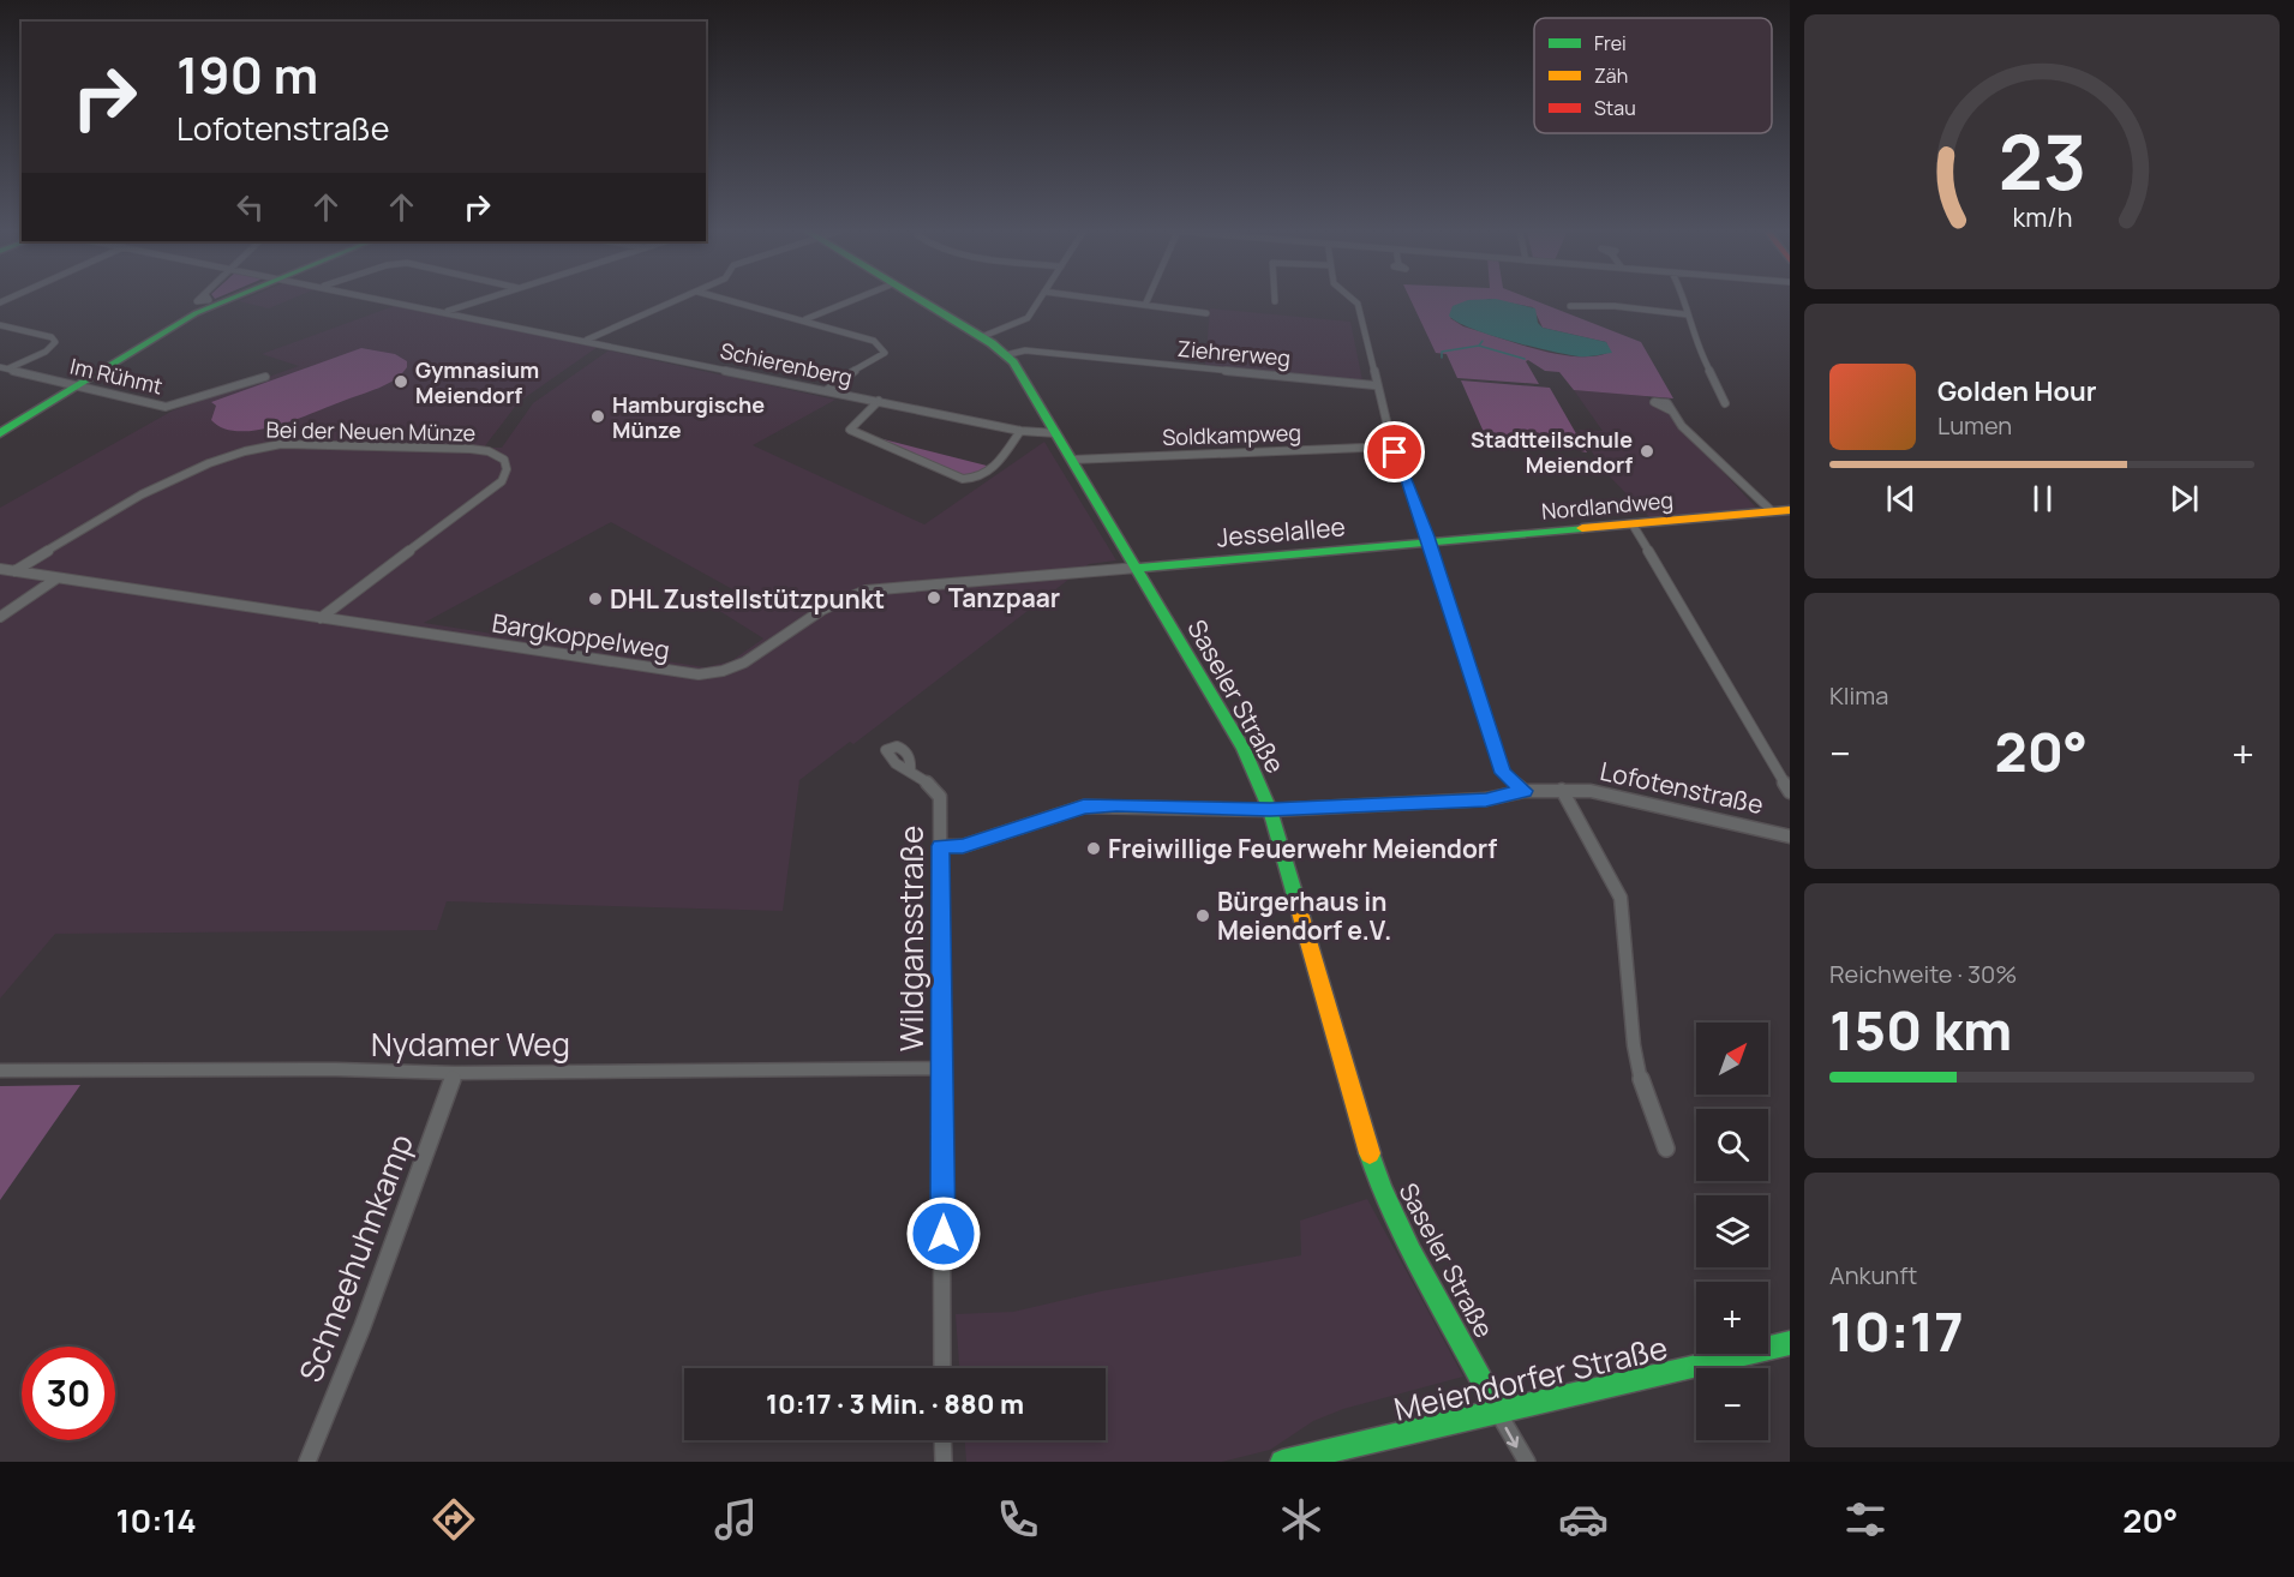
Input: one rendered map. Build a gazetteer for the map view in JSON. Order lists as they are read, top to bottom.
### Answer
{
  "streets": {
    "street": [
      "Ziehrerweg",
      "Schierenberg",
      "Im Rühmt",
      "Bei der Neuen Münze",
      "Soldkampweg",
      "Nordlandweg",
      "Jesselallee",
      "Bargkoppelweg",
      "Saseler Straße",
      "Lofotenstraße",
      "Wildgansstraße",
      "Nydamer Weg",
      "Schneehuhnkamp",
      "Meiendorfer Straße"
    ]
  },
  "crossings": [
    ["Ziehrerweg", "Saseler Straße"],
    ["Schierenberg", "Saseler Straße"],
    ["Bei der Neuen Münze", "Bargkoppelweg"],
    ["Soldkampweg", "Saseler Straße"],
    ["Nordlandweg", "Jesselallee"],
    ["Jesselallee", "Bargkoppelweg"],
    ["Jesselallee", "Saseler Straße"],
    ["Bargkoppelweg", "Saseler Straße"],
    ["Saseler Straße", "Lofotenstraße"],
    ["Saseler Straße", "Meiendorfer Straße"],
    ["Lofotenstraße", "Wildgansstraße"],
    ["Wildgansstraße", "Nydamer Weg"],
    ["Nydamer Weg", "Schneehuhnkamp"]
  ],
  "places": [
    "Gymnasium Meiendorf",
    "Hamburgische Münze",
    "Stadtteilschule Meiendorf",
    "Tanzpaar",
    "DHL Zustellstützpunkt",
    "Freiwillige Feuerwehr Meiendorf",
    "Bürgerhaus in Meiendorf e.V."
  ],
  "legend": ["Frei", "Zäh", "Stau"],
  "north": "top right",
  "page": {
    "turn": ["190 m", "Lofotenstraße"],
    "song": ["Golden Hour", "Lumen"],
    "tile": [
      "Klima",
      ["Reichweite · 30%", "150 km"],
      ["Ankunft", "10:17"]
    ],
    "heat": ["−", "20°", "+"],
    "map_buttons": ["+", "−"],
    "limit": "30",
    "trip": "10:17 · 3 Min. · 880 m",
    "tabs": ["10:14", "20°"],
    "gauge": ["23", "km/h"]
  }
}
